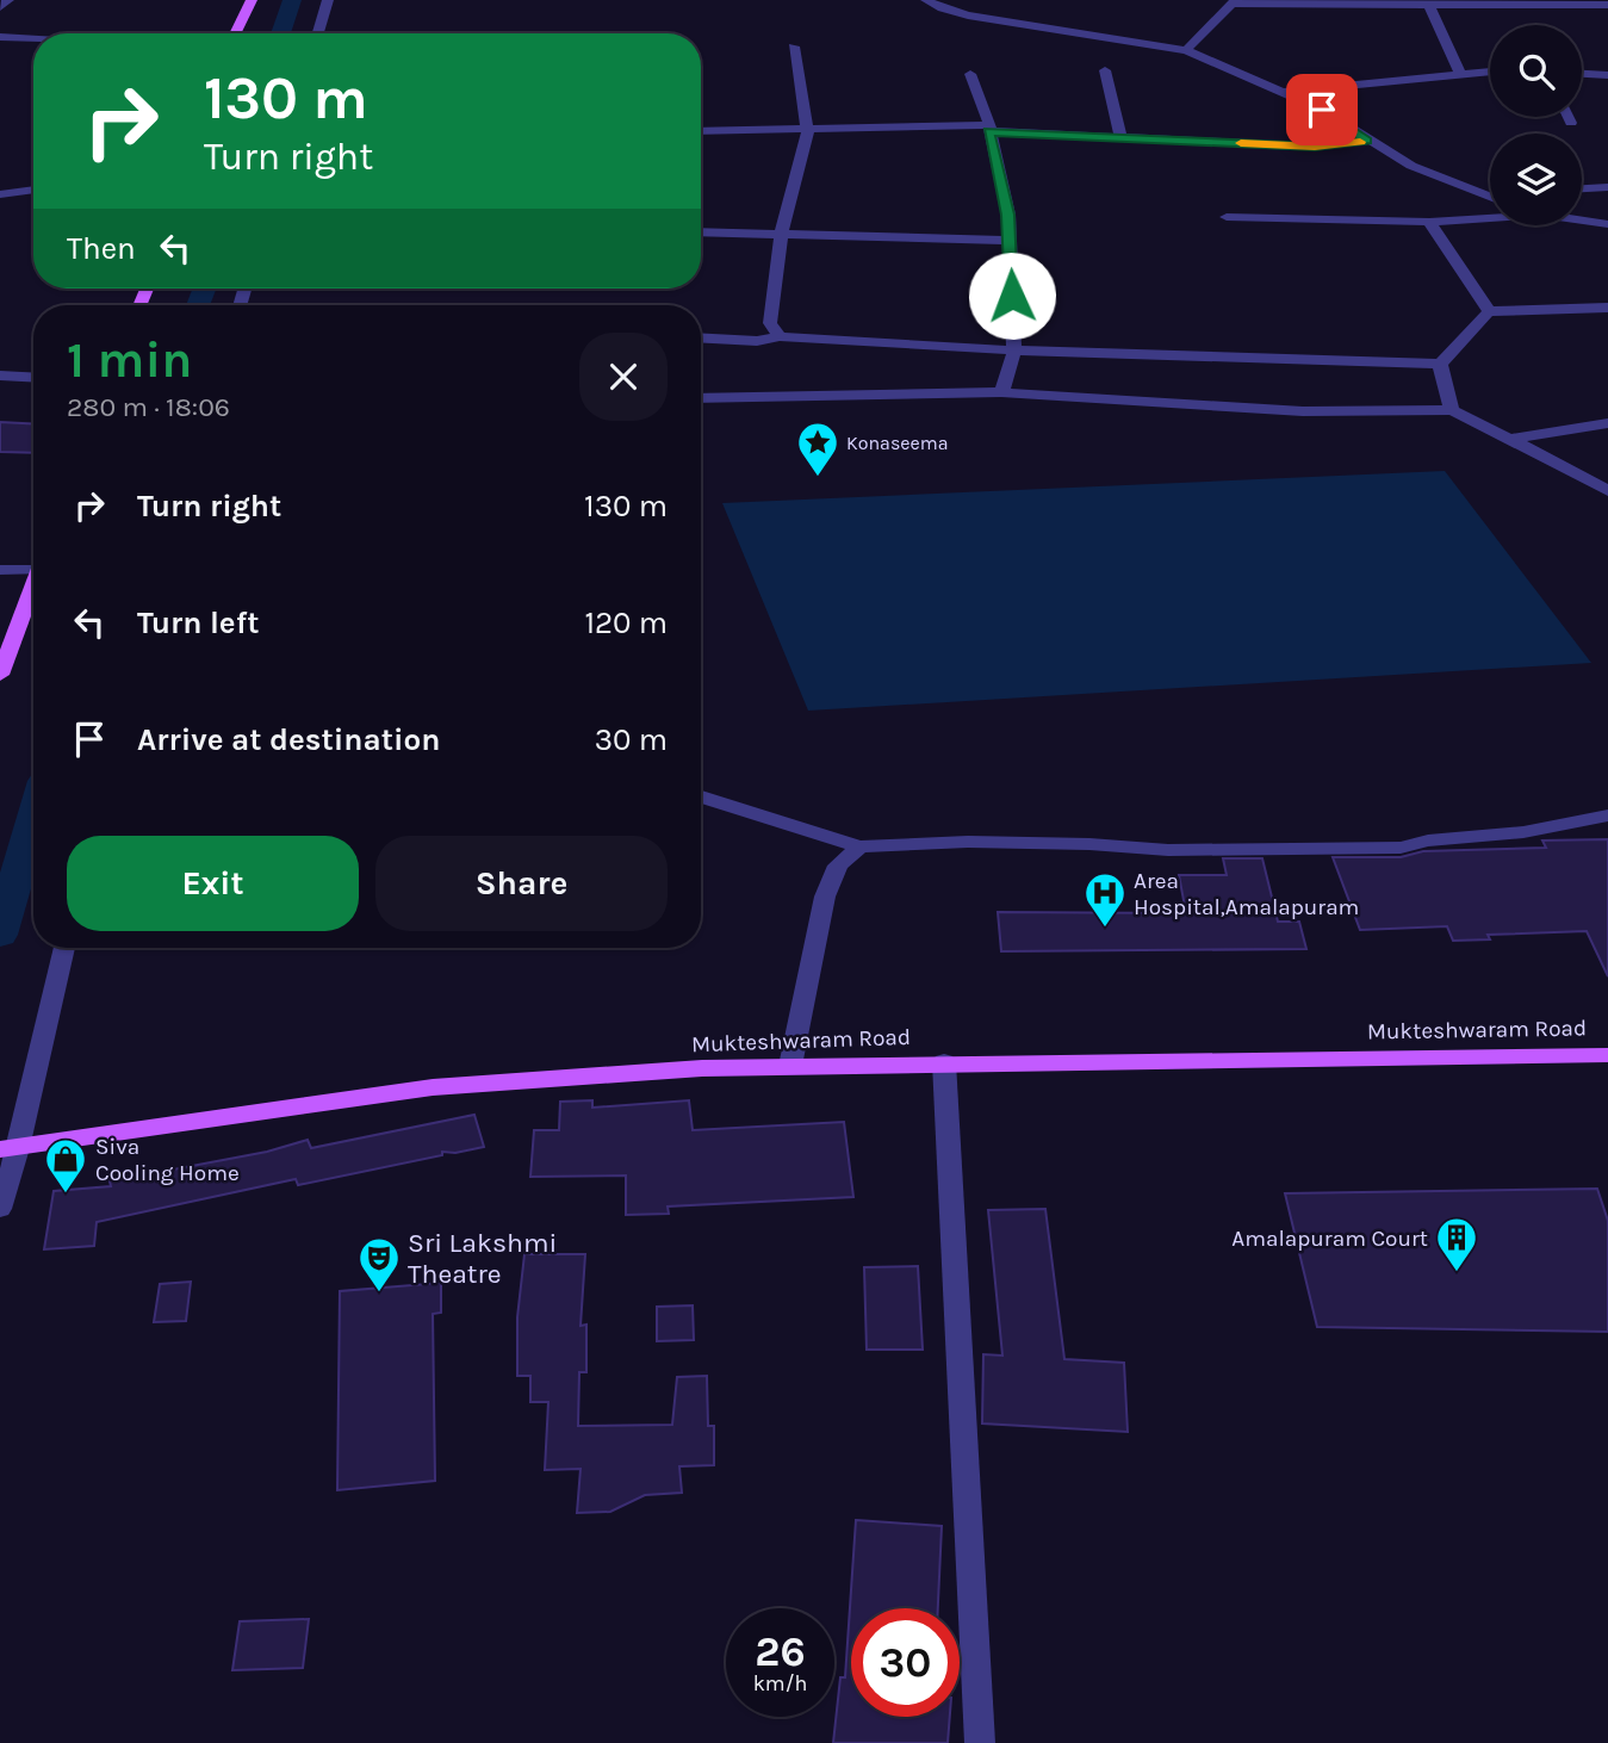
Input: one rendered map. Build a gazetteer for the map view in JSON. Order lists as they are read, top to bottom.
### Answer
{
  "streets": {
    "main road": ["Mukteshwaram Road"]
  },
  "places": {
    "place": ["Konaseema"],
    "hospital": ["Area Hospital,Amalapuram"],
    "shop": ["Siva Cooling Home"],
    "building": ["Amalapuram Court"],
    "theatre": ["Sri Lakshmi Theatre"]
  },
  "page": {
    "turn": ["130 m", "Turn right"],
    "then": "Then",
    "heading": ["1 min", "280 m · 18:06"],
    "list": [
      {
        "name": "Turn right",
        "value": "130 m"
      },
      {
        "name": "Turn left",
        "value": "120 m"
      },
      {
        "name": "Arrive at destination",
        "value": "30 m"
      }
    ],
    "buttons": ["Exit", "Share"],
    "speed": "26 km/h",
    "limit": "30"
  }
}
